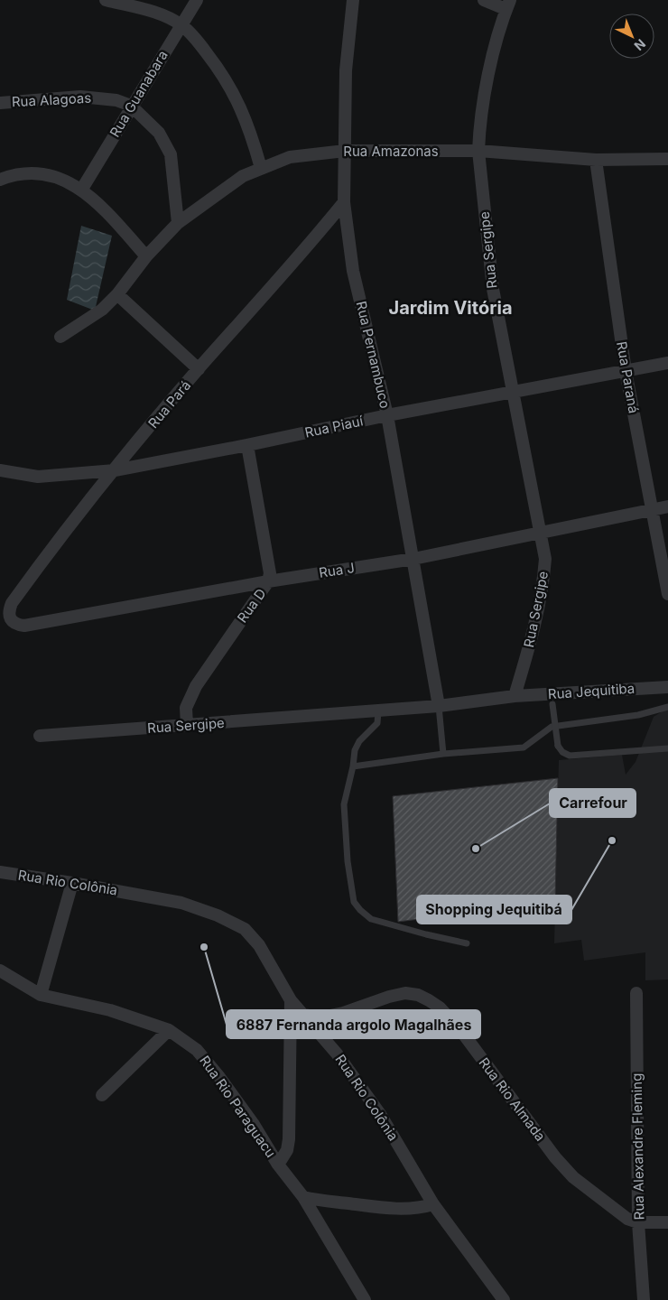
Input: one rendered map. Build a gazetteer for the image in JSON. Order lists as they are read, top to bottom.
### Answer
{
  "streets": {
    "street": [
      "Rua Guanabara",
      "Rua Alagoas",
      "Rua Amazonas",
      "Rua Sergipe",
      "Rua Pernambuco",
      "Rua Paraná",
      "Rua Pará",
      "Rua Piauí",
      "Rua J",
      "Rua D",
      "Rua Jequitiba",
      "Rua Rio Colônia",
      "Rua Rio Almada",
      "Rua Rio Paraguacu",
      "Rua Alexandre Fleming"
    ]
  },
  "crossings": [
    ["Rua Guanabara", "Rua Alagoas"],
    ["Rua Alagoas", "Rua Amazonas"],
    ["Rua Amazonas", "Rua Sergipe"],
    ["Rua Amazonas", "Rua Pernambuco"],
    ["Rua Amazonas", "Rua Paraná"],
    ["Rua Sergipe", "Rua Pernambuco"],
    ["Rua Sergipe", "Rua Piauí"],
    ["Rua Sergipe", "Rua J"],
    ["Rua Sergipe", "Rua D"],
    ["Rua Sergipe", "Rua Jequitiba"],
    ["Rua Pernambuco", "Rua Pará"],
    ["Rua Pernambuco", "Rua Piauí"],
    ["Rua Pernambuco", "Rua J"],
    ["Rua Paraná", "Rua Piauí"],
    ["Rua Paraná", "Rua J"],
    ["Rua Pará", "Rua Piauí"],
    ["Rua Pará", "Rua J"],
    ["Rua Piauí", "Rua D"],
    ["Rua J", "Rua D"],
    ["Rua Rio Colônia", "Rua Rio Almada"],
    ["Rua Rio Almada", "Rua Alexandre Fleming"]
  ],
  "districts": ["Jardim Vitória"],
  "places": ["Shopping Jequitibá", "Carrefour", "6887 Fernanda argolo Magalhães"],
  "north": "bottom right"
}
